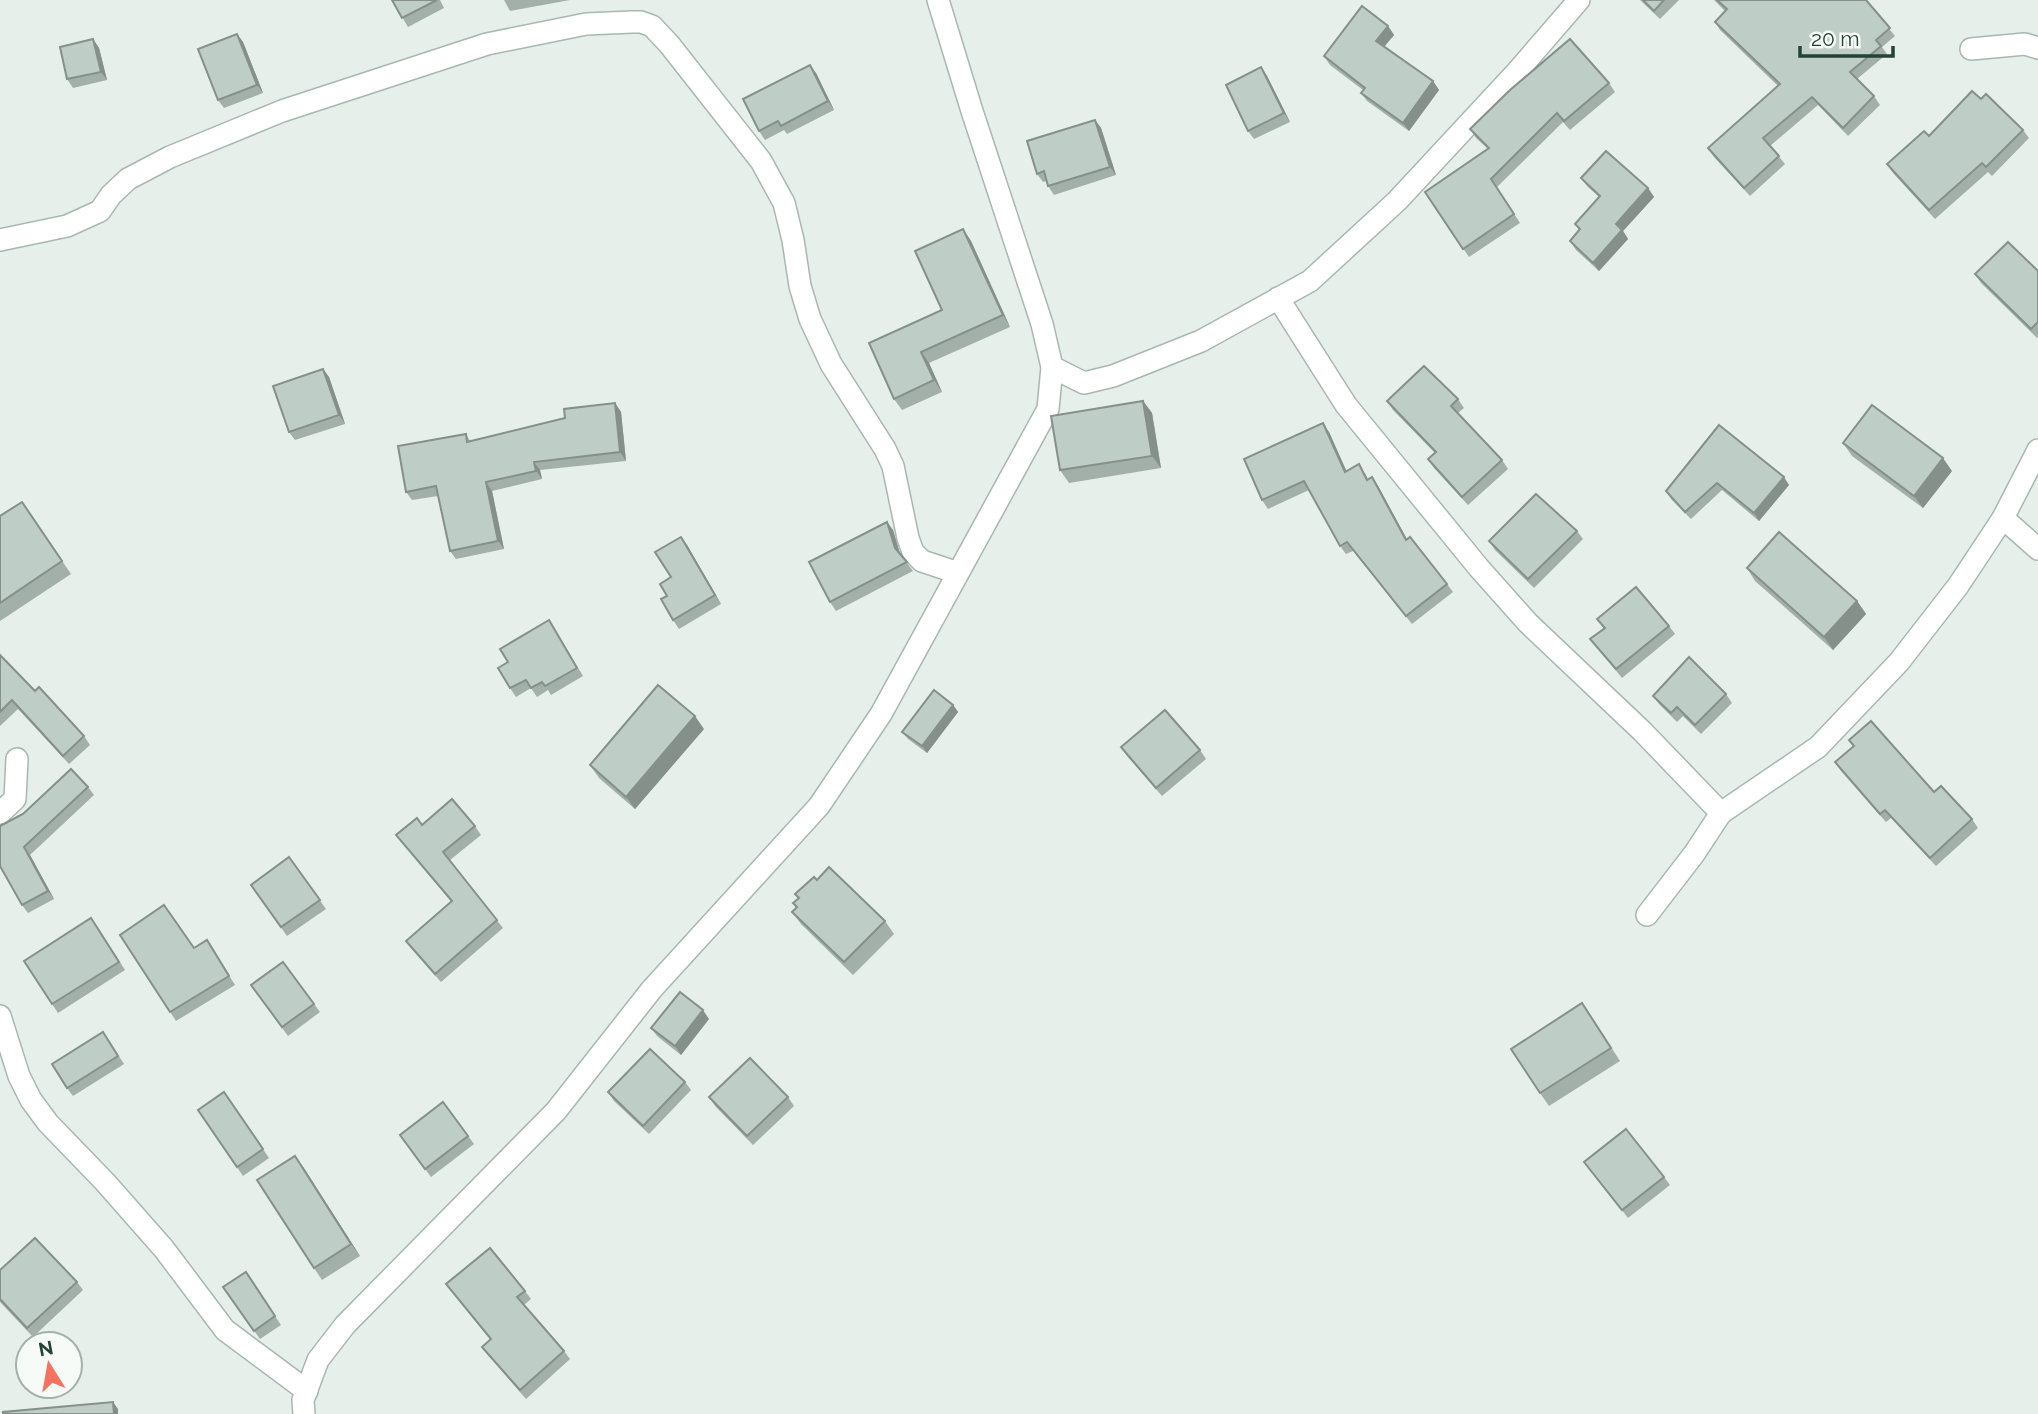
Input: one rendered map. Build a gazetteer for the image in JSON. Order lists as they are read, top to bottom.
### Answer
{
  "scale_bar": "20 m",
  "north": "top"
}
